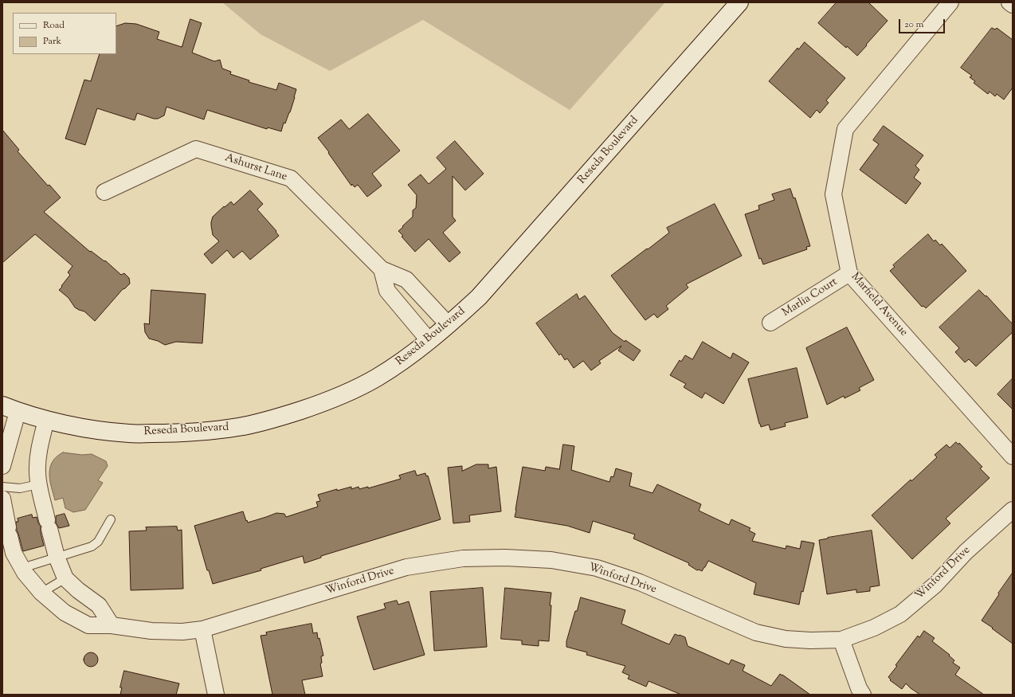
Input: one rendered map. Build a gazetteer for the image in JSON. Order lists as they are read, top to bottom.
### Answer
{
  "streets": {
    "main road": ["Reseda Boulevard"],
    "street": [
      "Ashurst Lane",
      "Marlia Court",
      "Marfield Avenue",
      "Winford Drive"
    ]
  },
  "crossings": [
    ["Reseda Boulevard", "Ashurst Lane"],
    ["Marlia Court", "Marfield Avenue"]
  ],
  "legend": ["Road", "Park"],
  "scale_bar": "20 m"
}
